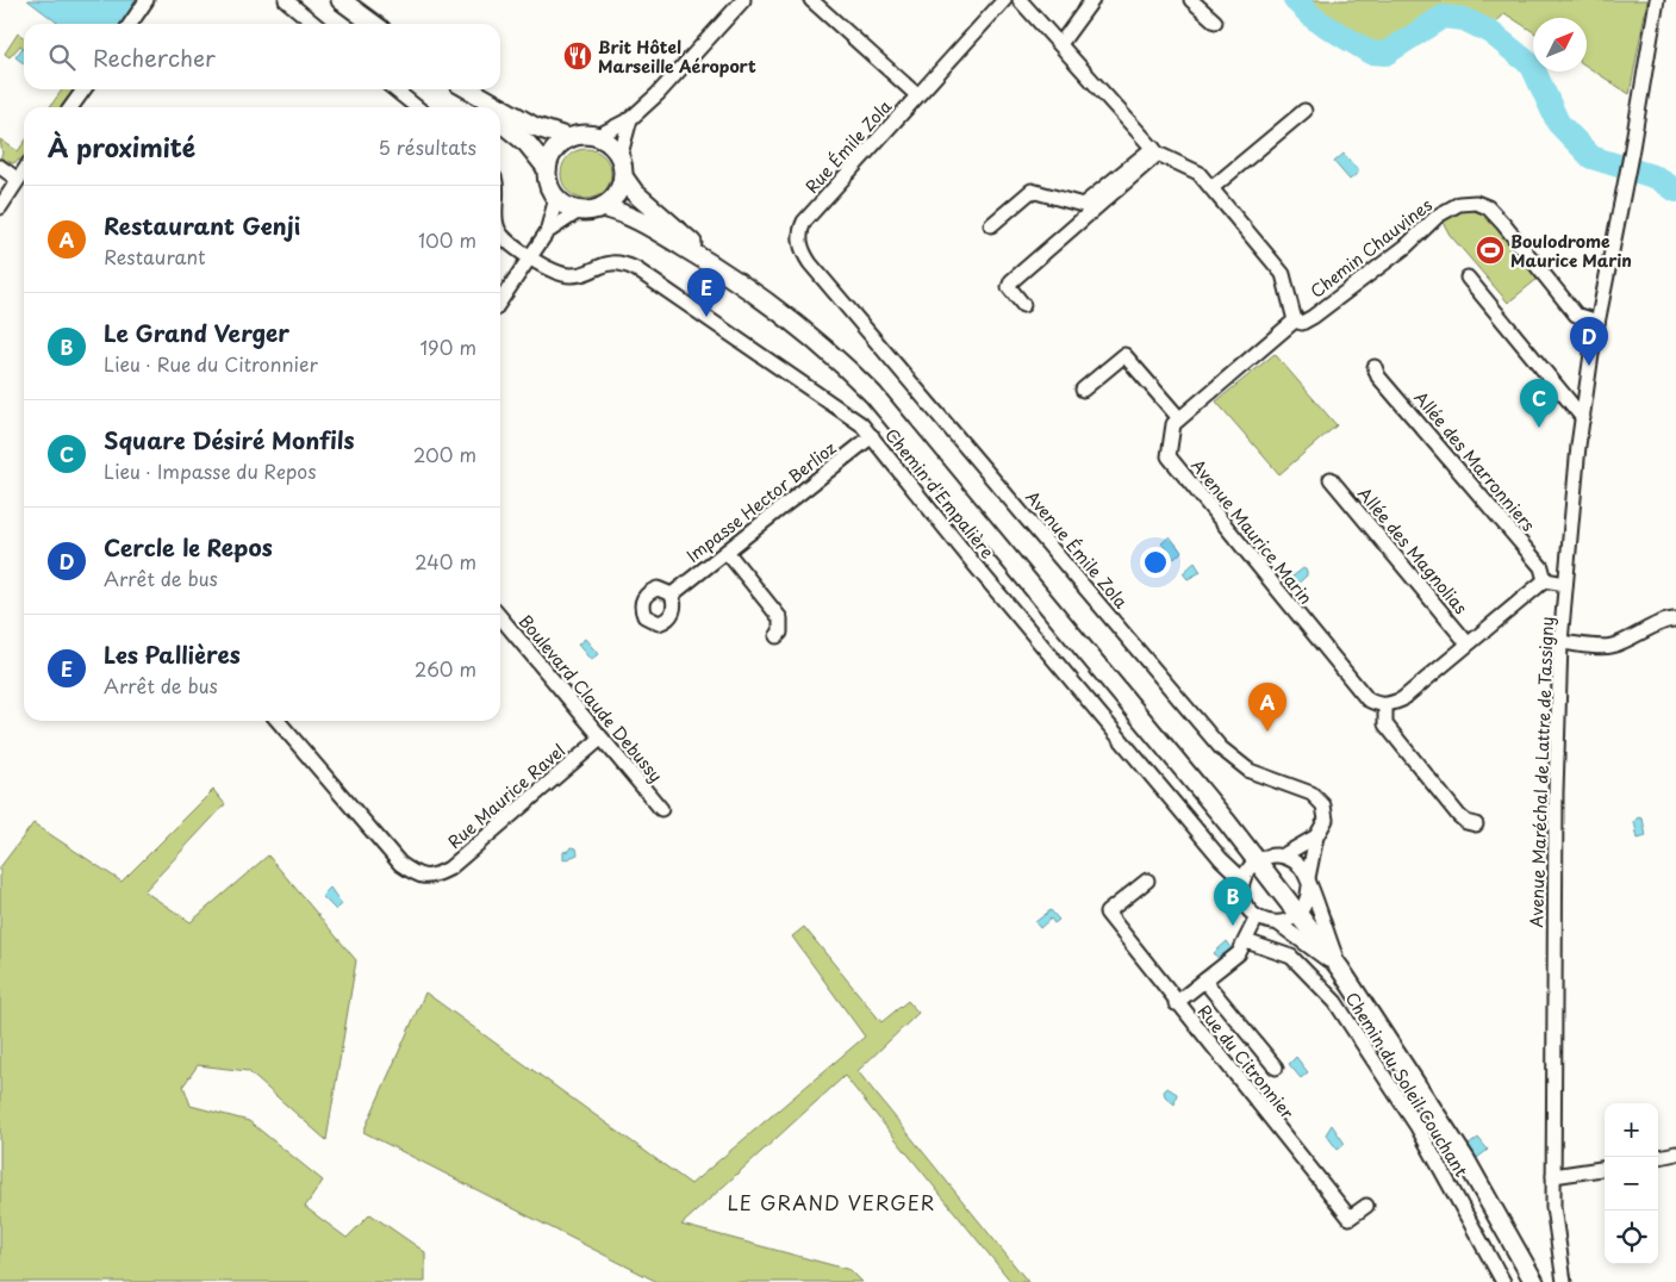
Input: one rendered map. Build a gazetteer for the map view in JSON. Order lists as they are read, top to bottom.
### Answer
{
  "streets": {
    "street": [
      "Rue Émile Zola",
      "Chemin Chauvines",
      "Allée des Marronniers",
      "Chemin d'Empalière",
      "Impasse Hector Berlioz",
      "Avenue Maurice Marin",
      "Avenue Émile Zola",
      "Allée des Magnolias",
      "Boulevard Claude Debussy",
      "Avenue Maréchal de Lattre de Tassigny",
      "Rue Maurice Ravel",
      "Rue du Citronnier",
      "Chemin du Soleil Couchant"
    ]
  },
  "crossings": [
    ["Rue Émile Zola", "Avenue Émile Zola"],
    ["Chemin Chauvines", "Avenue Maréchal de Lattre de Tassigny"],
    ["Chemin d'Empalière", "Impasse Hector Berlioz"],
    ["Boulevard Claude Debussy", "Rue Maurice Ravel"],
    ["Rue du Citronnier", "Chemin du Soleil Couchant"]
  ],
  "districts": ["LE GRAND VERGER"],
  "places": {
    "restaurant": ["Brit Hôtel Marseille Aéroport"],
    "sports": ["Boulodrome Maurice Marin"]
  },
  "north": "top right",
  "page": {
    "search": "Rechercher",
    "heading": ["À proximité", "5 résultats"],
    "list": [
      {
        "mark": "A",
        "name": "Restaurant Genji",
        "note": "Restaurant",
        "value": "100 m"
      },
      {
        "mark": "B",
        "name": "Le Grand Verger",
        "note": "Lieu · Rue du Citronnier",
        "value": "190 m"
      },
      {
        "mark": "C",
        "name": "Square Désiré Monfils",
        "note": "Lieu · Impasse du Repos",
        "value": "200 m"
      },
      {
        "mark": "D",
        "name": "Cercle le Repos",
        "note": "Arrêt de bus",
        "value": "240 m"
      },
      {
        "mark": "E",
        "name": "Les Pallières",
        "note": "Arrêt de bus",
        "value": "260 m"
      }
    ],
    "pins": [
      "E",
      "D",
      "C",
      "A",
      "B"
    ],
    "map_buttons": ["+", "−"]
  }
}
